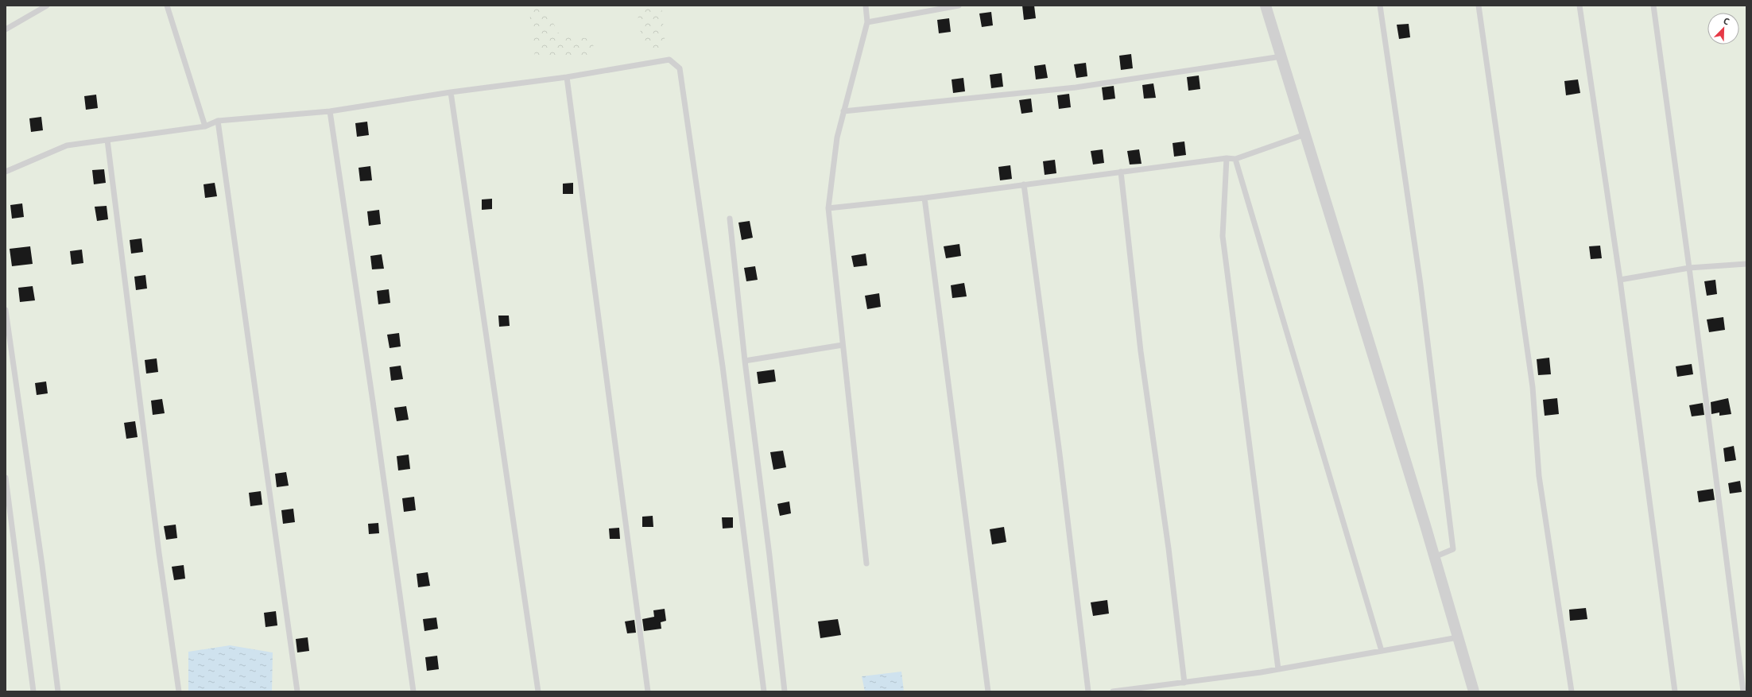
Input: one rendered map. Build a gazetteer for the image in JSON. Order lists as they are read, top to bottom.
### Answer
{
  "north": "top right"
}
